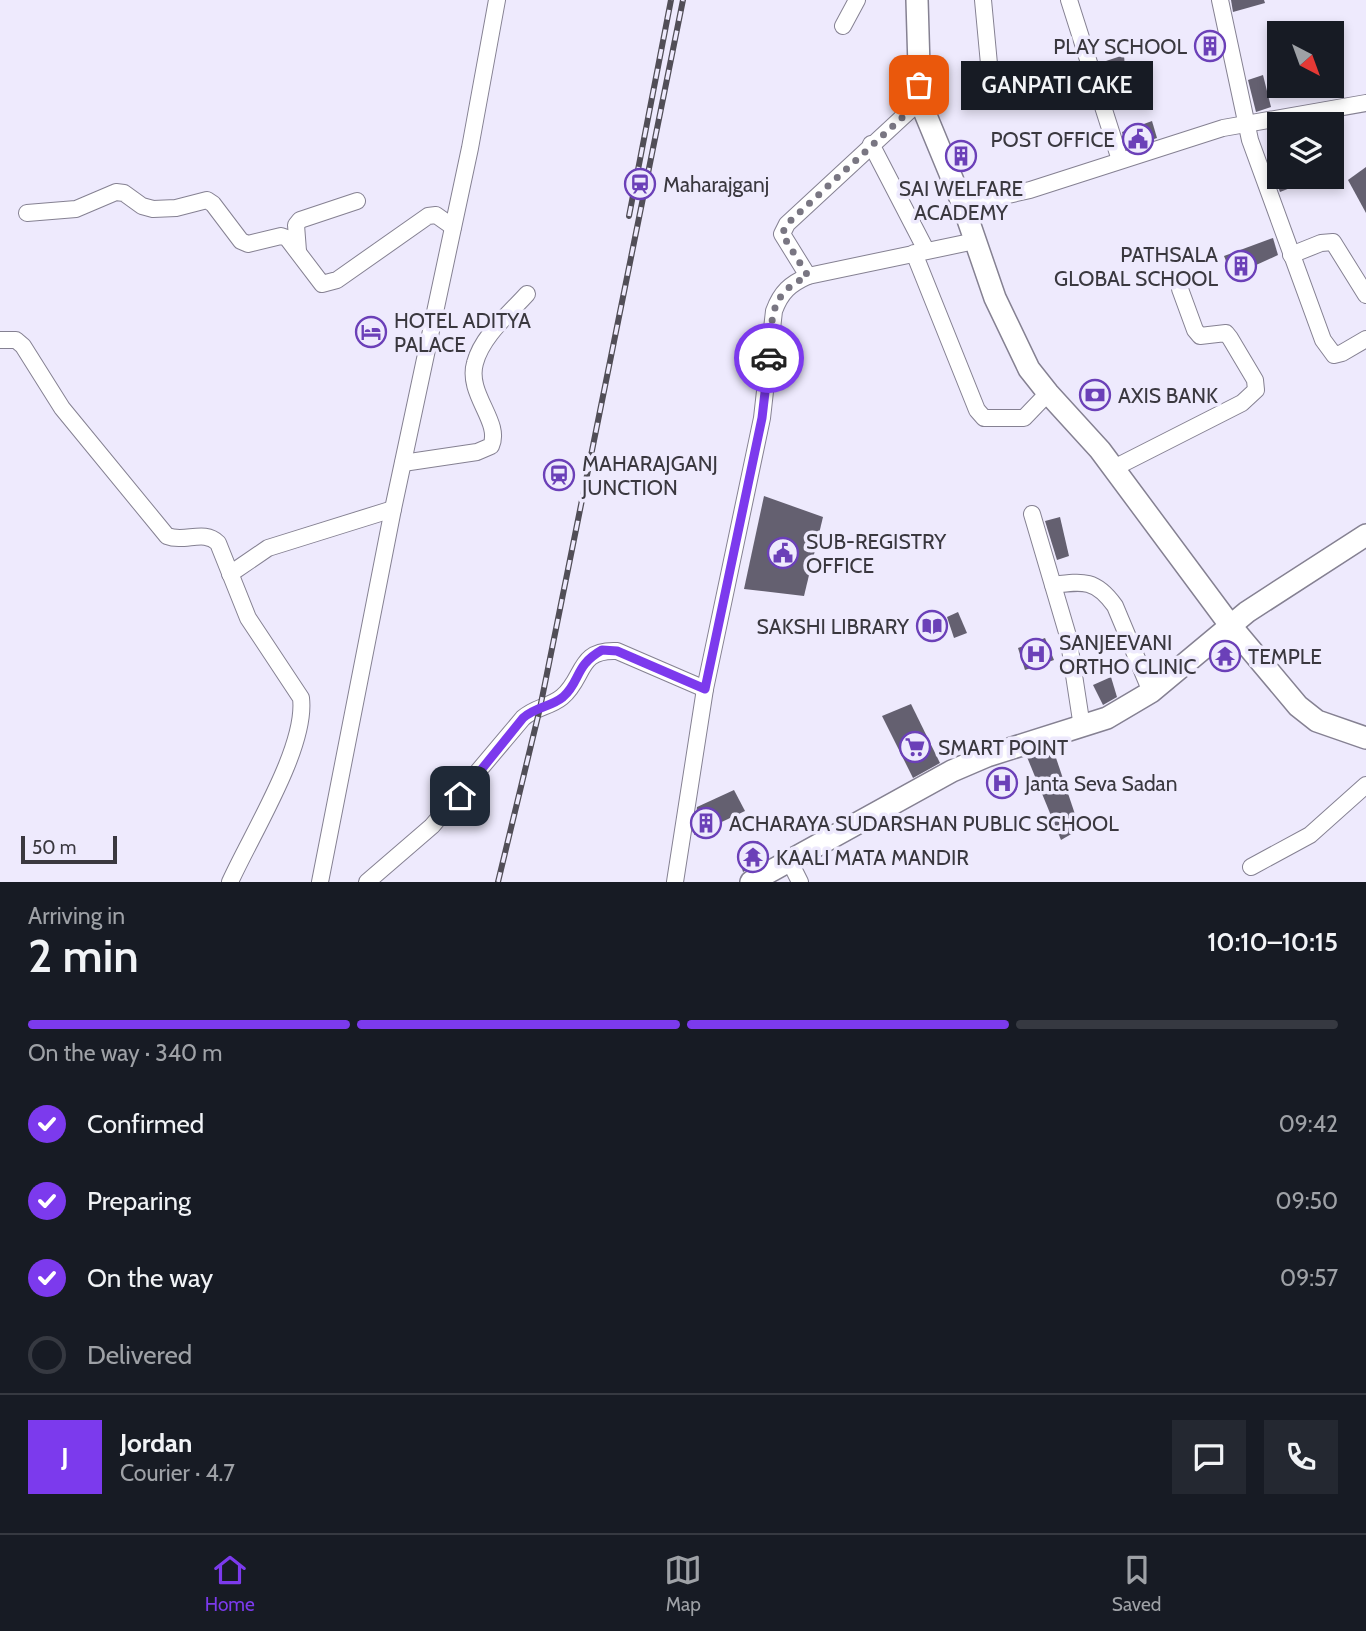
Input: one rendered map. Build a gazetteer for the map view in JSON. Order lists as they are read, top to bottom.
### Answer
{
  "places": {
    "building": [
      "PLAY SCHOOL",
      "SAI WELFARE ACADEMY",
      "PATHSALA GLOBAL SCHOOL",
      "ACHARAYA SUDARSHAN PUBLIC SCHOOL"
    ],
    "other": ["GANPATI CAKE"],
    "public building": ["POST OFFICE", "SUB-REGISTRY OFFICE"],
    "station": ["Maharajganj", "MAHARAJGANJ JUNCTION"],
    "hotel": ["HOTEL ADITYA PALACE"],
    "bank": ["AXIS BANK"],
    "library": ["SAKSHI LIBRARY"],
    "hospital": ["SANJEEVANI ORTHO CLINIC", "Janta Seva Sadan"],
    "temple": ["TEMPLE", "KAALI MATA MANDIR"],
    "supermarket": ["SMART POINT"]
  },
  "scale_bar": "50 m",
  "north": "bottom right",
  "page": {
    "bubble": "GANPATI CAKE",
    "scale": "50 m",
    "heading": ["2 min", "Arriving in", "10:10–10:15"],
    "panel": ["Jordan", "Courier · 4.7"],
    "bar": "On the way · 340 m",
    "list": [
      ["Confirmed", "09:42"],
      ["Preparing", "09:50"],
      ["On the way", "09:57"],
      "Delivered"
    ],
    "round": "J",
    "tabs": ["Home", "Map", "Saved"]
  }
}
